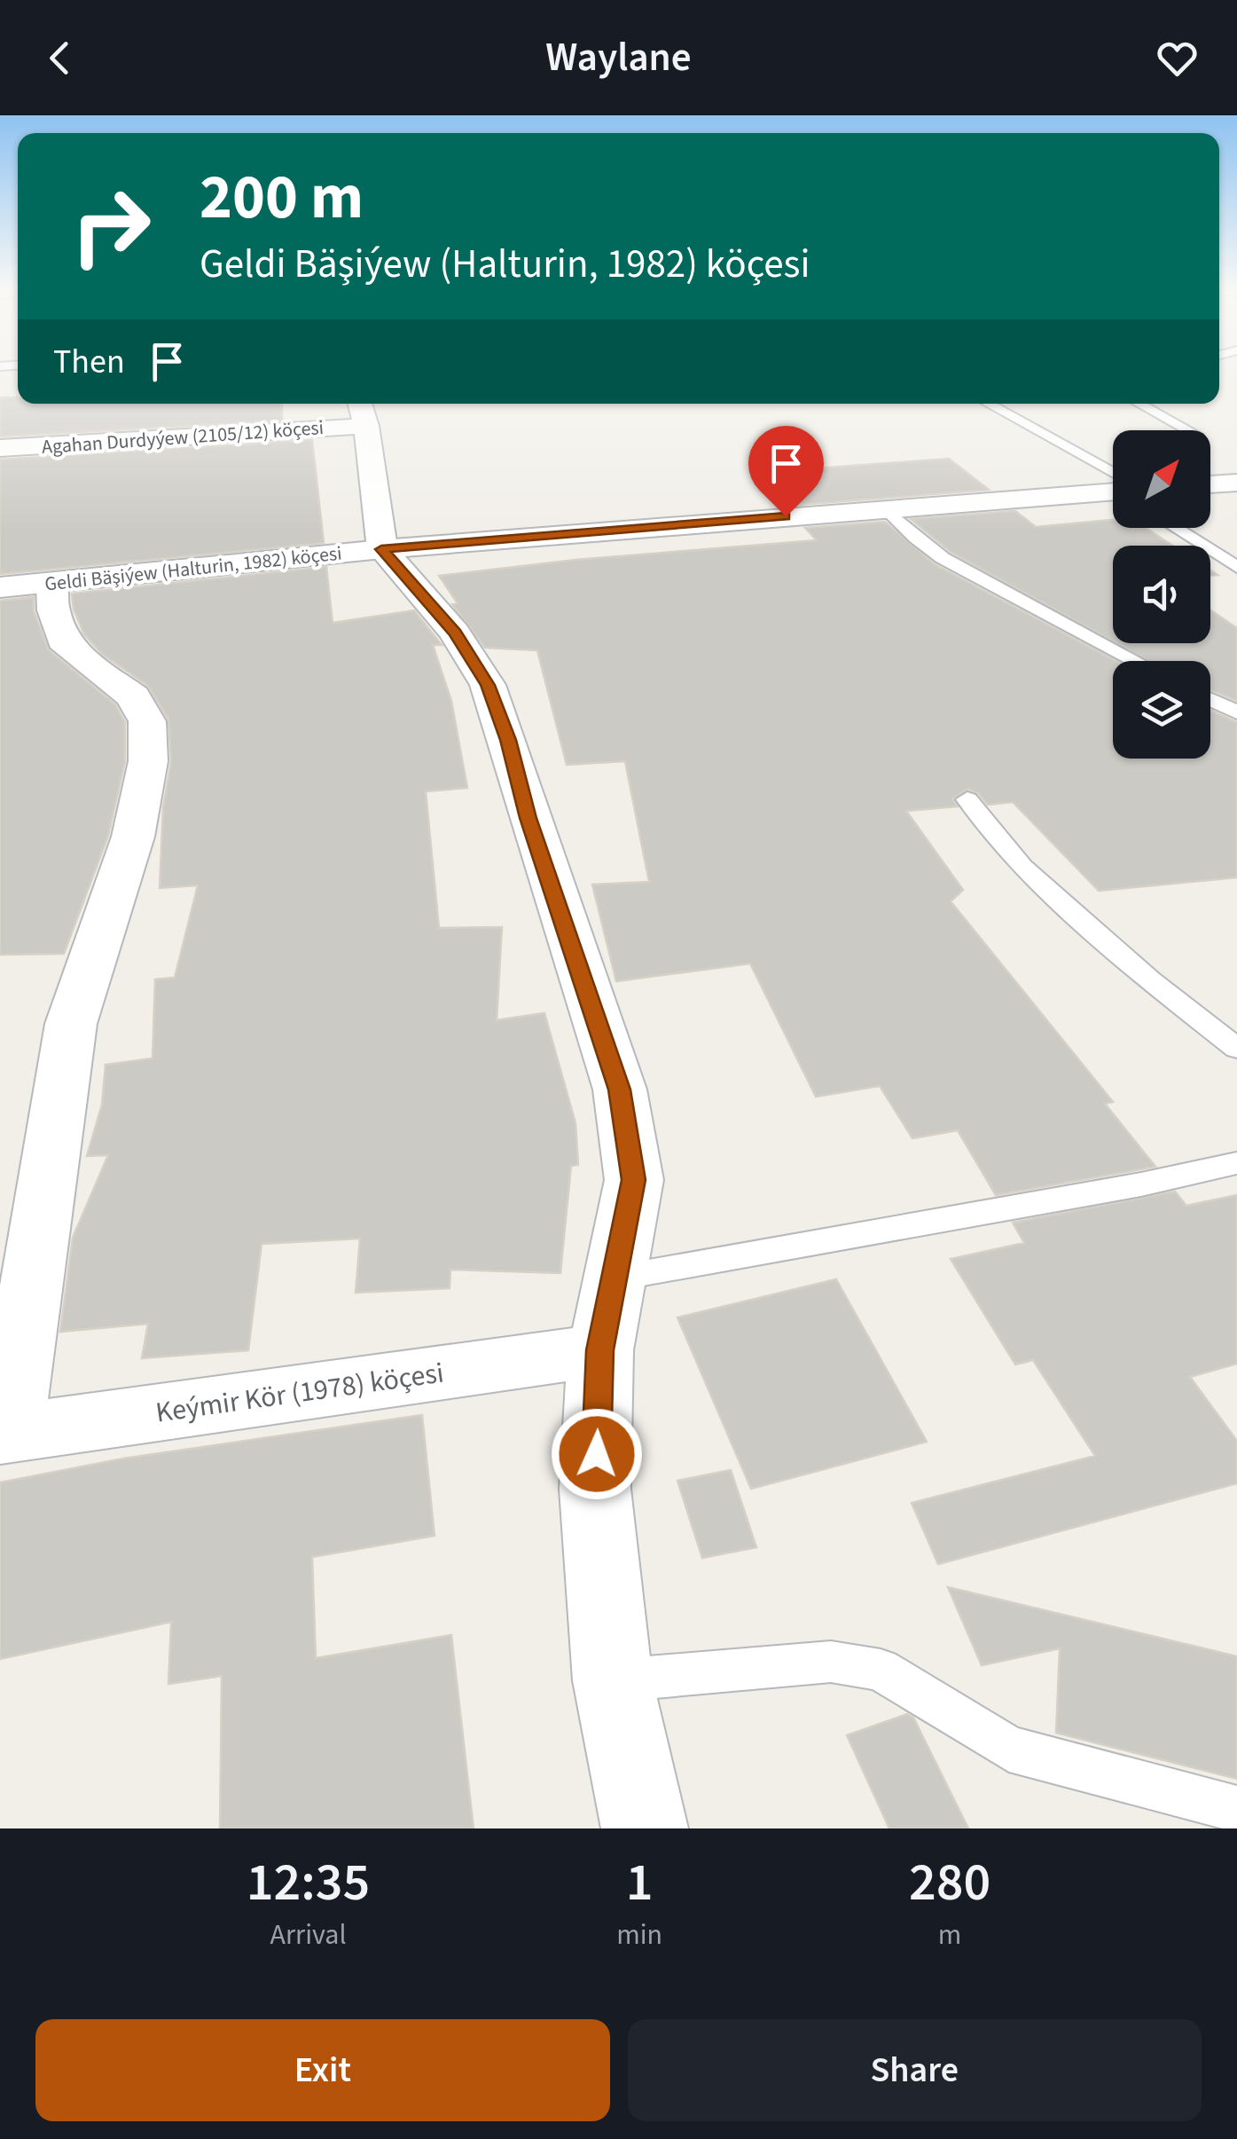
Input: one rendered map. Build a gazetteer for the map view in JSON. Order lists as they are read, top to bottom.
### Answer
{
  "streets": {
    "street": ["Agahan Durdyýew (2105/12) köçesi", "Geldi Bäşiýew (Halturin, 1982) köçesi", "Keýmir Kör (1978) köçesi"]
  },
  "north": "top right",
  "page": {
    "header": "Waylane",
    "turn": ["200 m", "Geldi Bäşiýew (Halturin, 1982) köçesi"],
    "then": "Then",
    "eta": [
      "12:35",
      "Arrival",
      "1",
      "min",
      "280",
      "m"
    ],
    "buttons": ["Exit", "Share"]
  }
}
